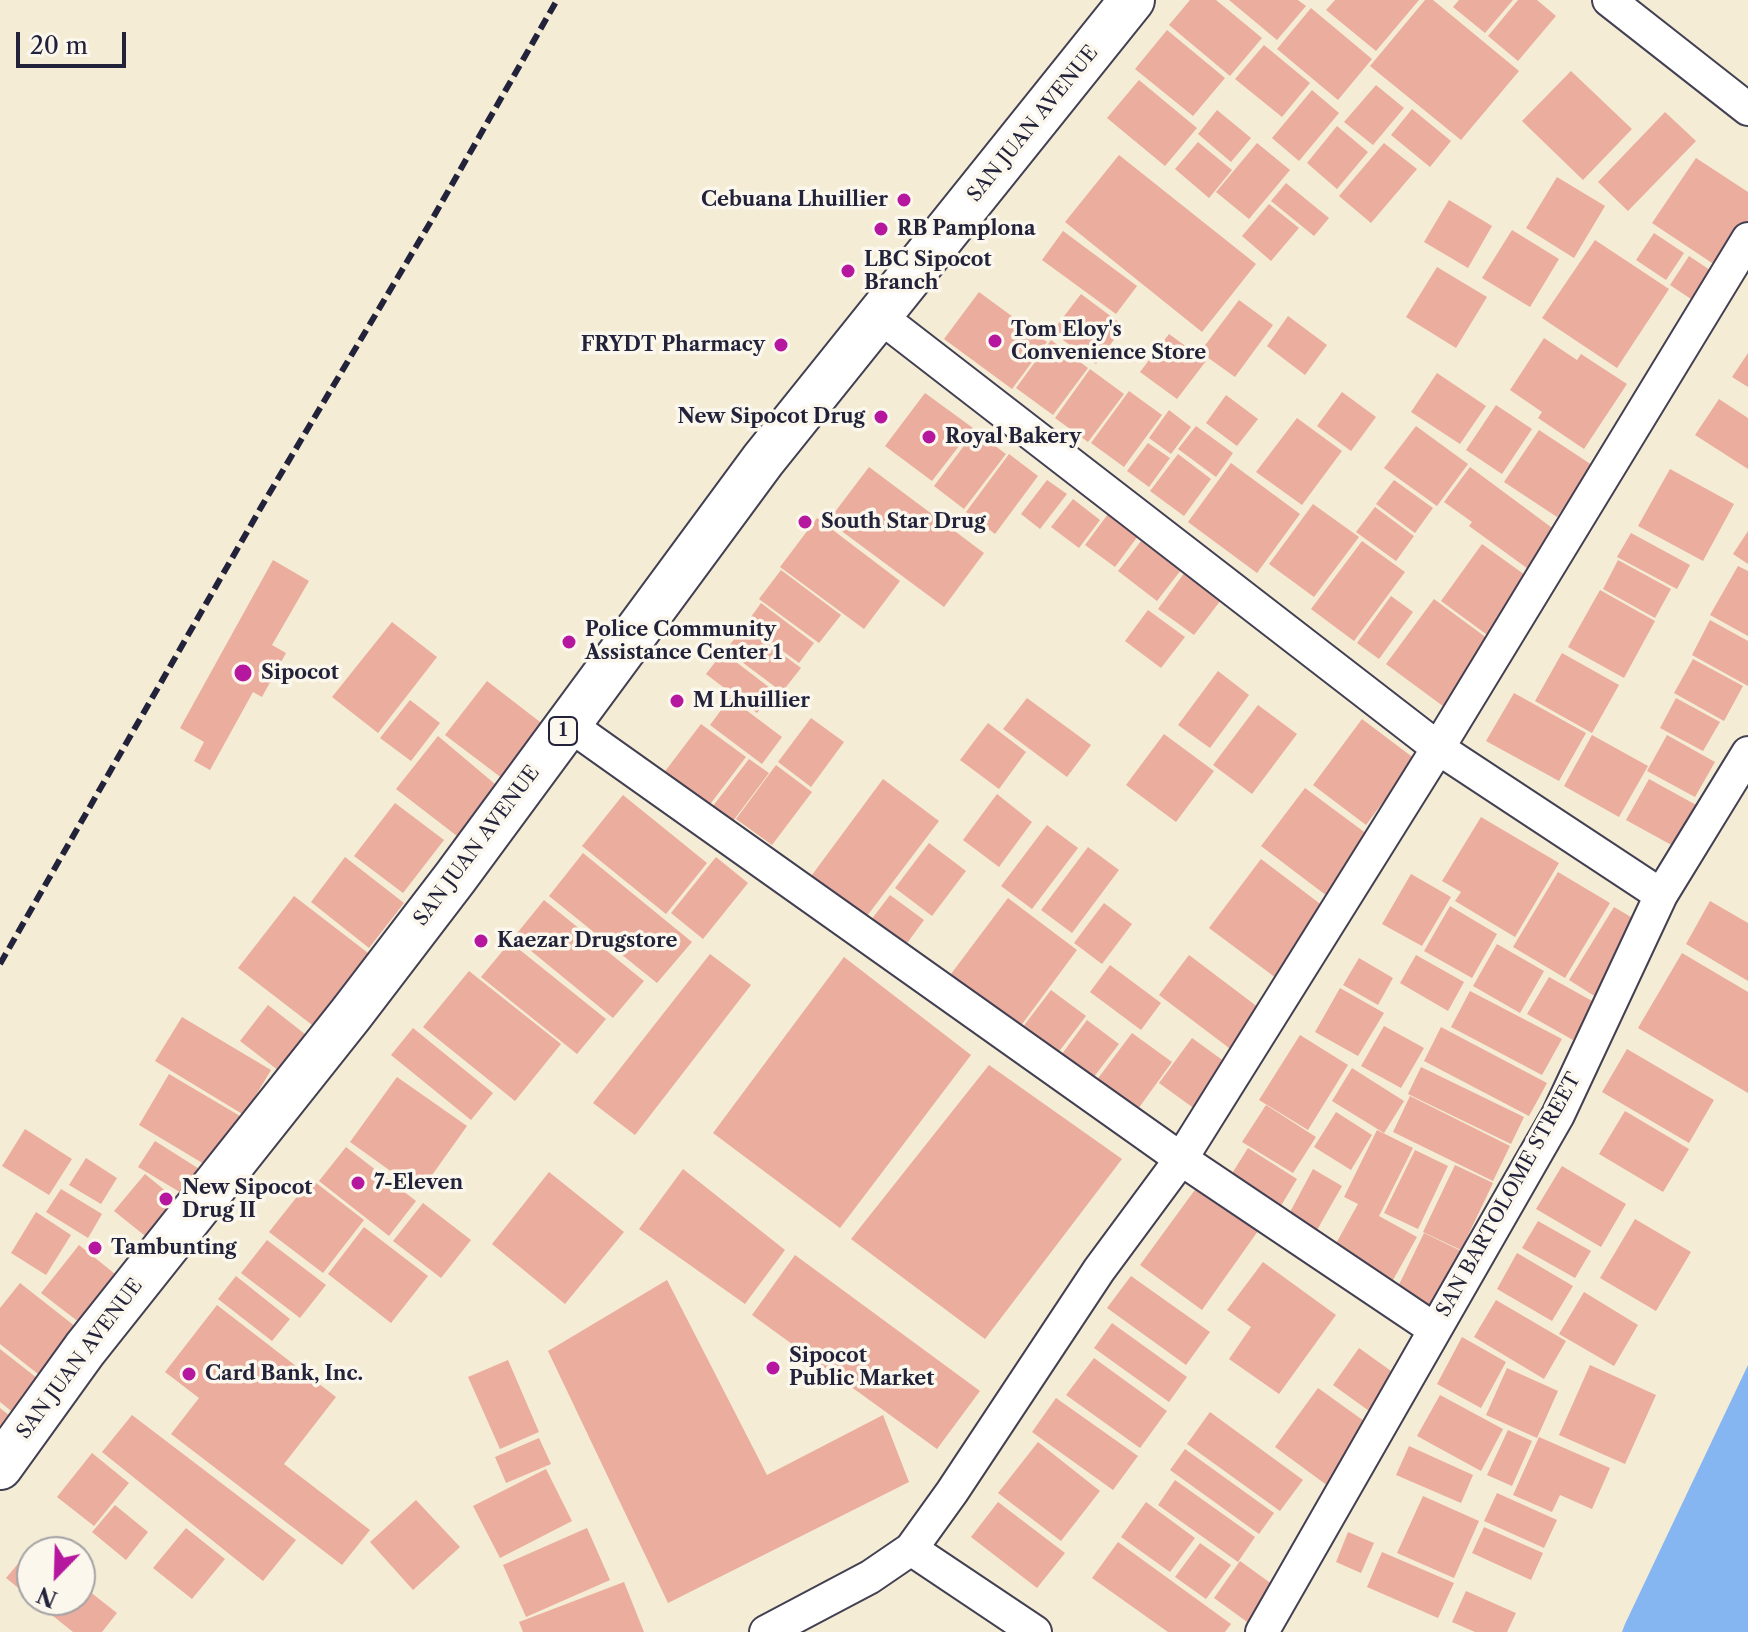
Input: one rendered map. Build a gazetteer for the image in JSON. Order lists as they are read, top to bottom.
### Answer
{
  "streets": {
    "highway": ["SAN JUAN AVENUE", "1"],
    "street": ["SAN BARTOLOME STREET"]
  },
  "places": [
    "Cebuana Lhuillier",
    "RB Pamplona",
    "LBC Sipocot Branch",
    "Tom Eloy's Convenience Store",
    "FRYDT Pharmacy",
    "New Sipocot Drug",
    "Royal Bakery",
    "South Star Drug",
    "Police Community Assistance Center 1",
    "Sipocot",
    "M Lhuillier",
    "Kaezar Drugstore",
    "7-Eleven",
    "New Sipocot Drug II",
    "Tambunting",
    "Sipocot Public Market",
    "Card Bank, Inc."
  ],
  "scale_bar": "20 m",
  "north": "bottom left"
}
